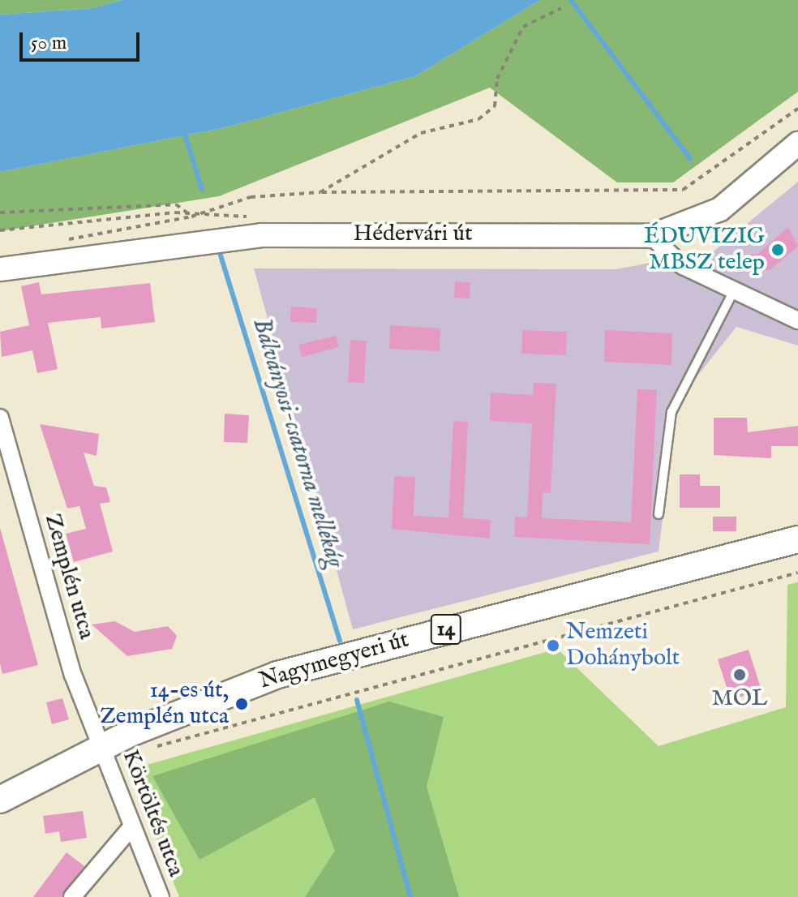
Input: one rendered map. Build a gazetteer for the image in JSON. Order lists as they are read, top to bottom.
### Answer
{
  "streets": {
    "main road": ["14", "Nagymegyeri út"],
    "street": ["Hédervári út", "Zemplén utca", "Körtöltés utca"]
  },
  "crossings": [
    ["Zemplén utca", "Nagymegyeri út"],
    ["Zemplén utca", "Körtöltés utca"],
    ["Nagymegyeri út", "Körtöltés utca"]
  ],
  "water": ["Bálványosi-csatorna mellékág"],
  "places": [
    "ÉDUVIZIG MBSZ telep",
    "Nemzeti Dohánybolt",
    "MOL",
    "14-es út, Zemplén utca"
  ],
  "scale_bar": "50 m"
}
